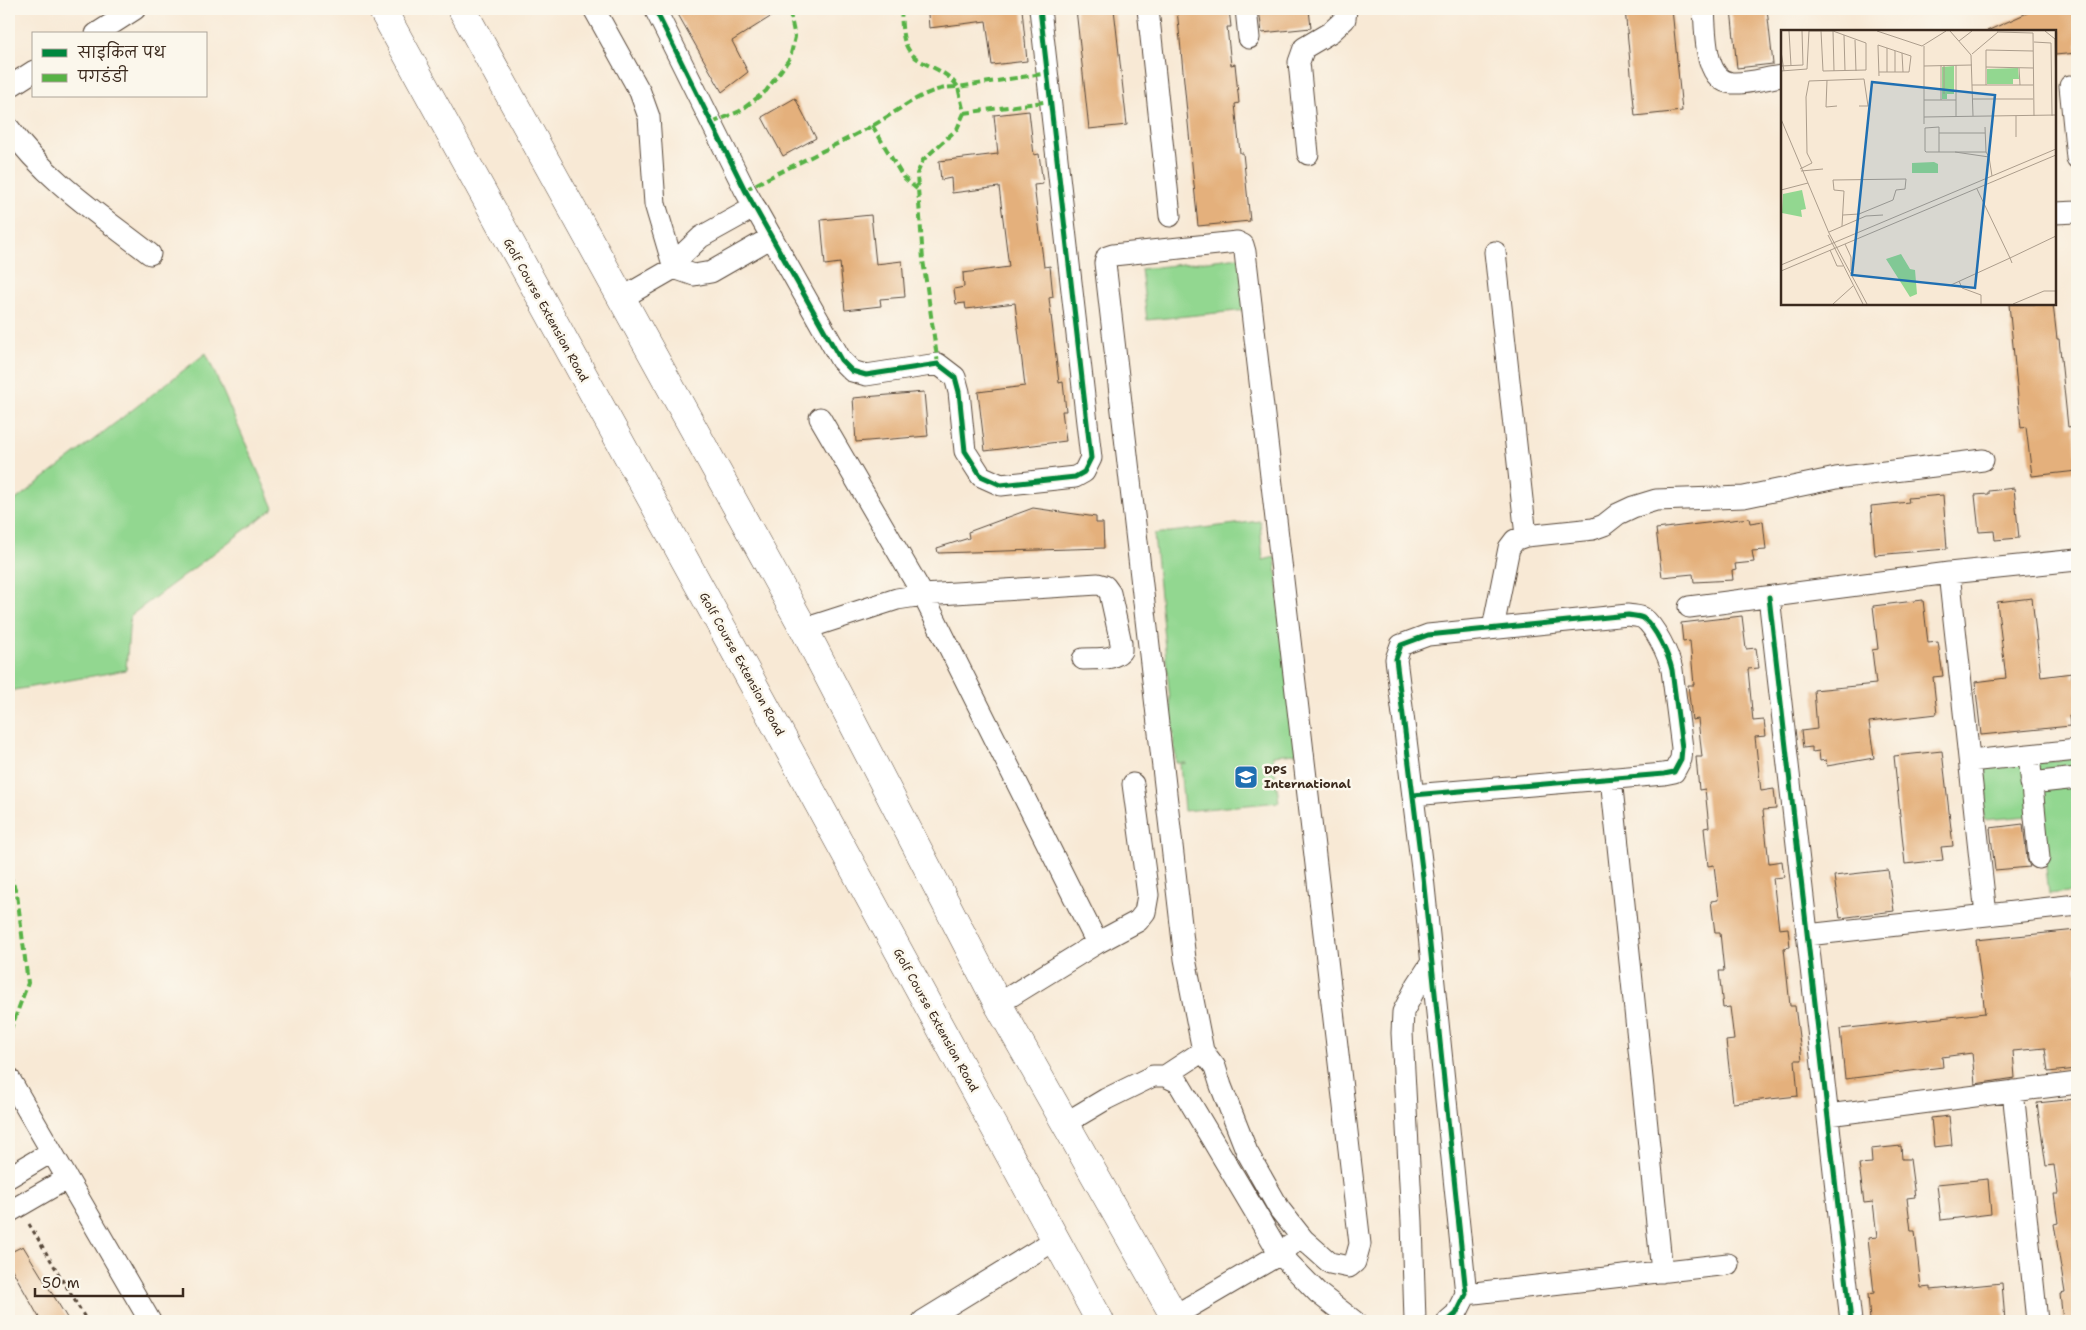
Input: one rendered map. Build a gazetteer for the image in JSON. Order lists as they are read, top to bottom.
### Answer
{
  "streets": {
    "main road": ["Golf Course Extension Road"]
  },
  "places": {
    "school or university": ["DPS International"]
  },
  "legend": ["साइकिल पथ", "पगडंडी"],
  "scale_bar": "50 m"
}
